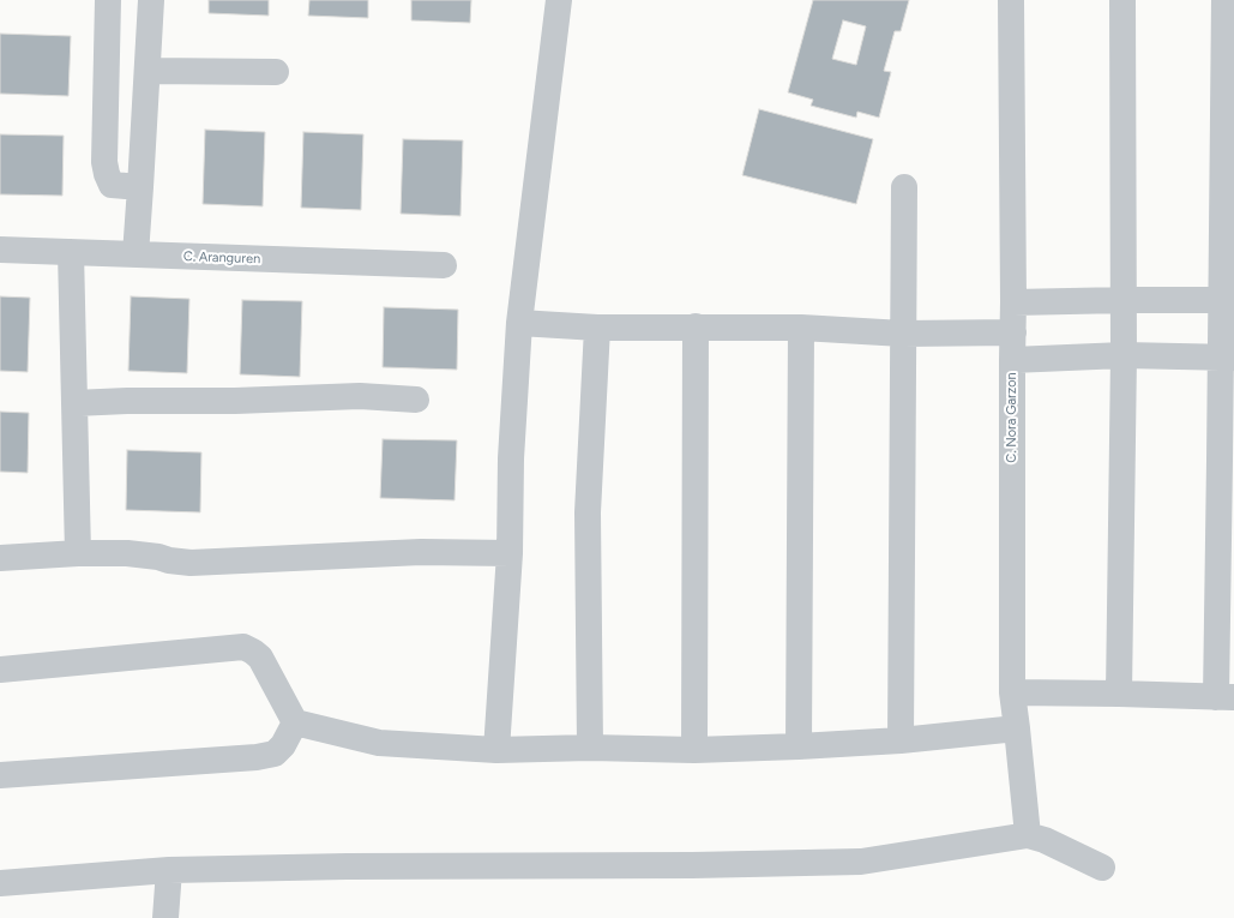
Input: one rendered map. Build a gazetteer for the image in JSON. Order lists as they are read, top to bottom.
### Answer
{
  "streets": {
    "street": ["C. Aranguren", "C. Nora Garzon"]
  }
}
